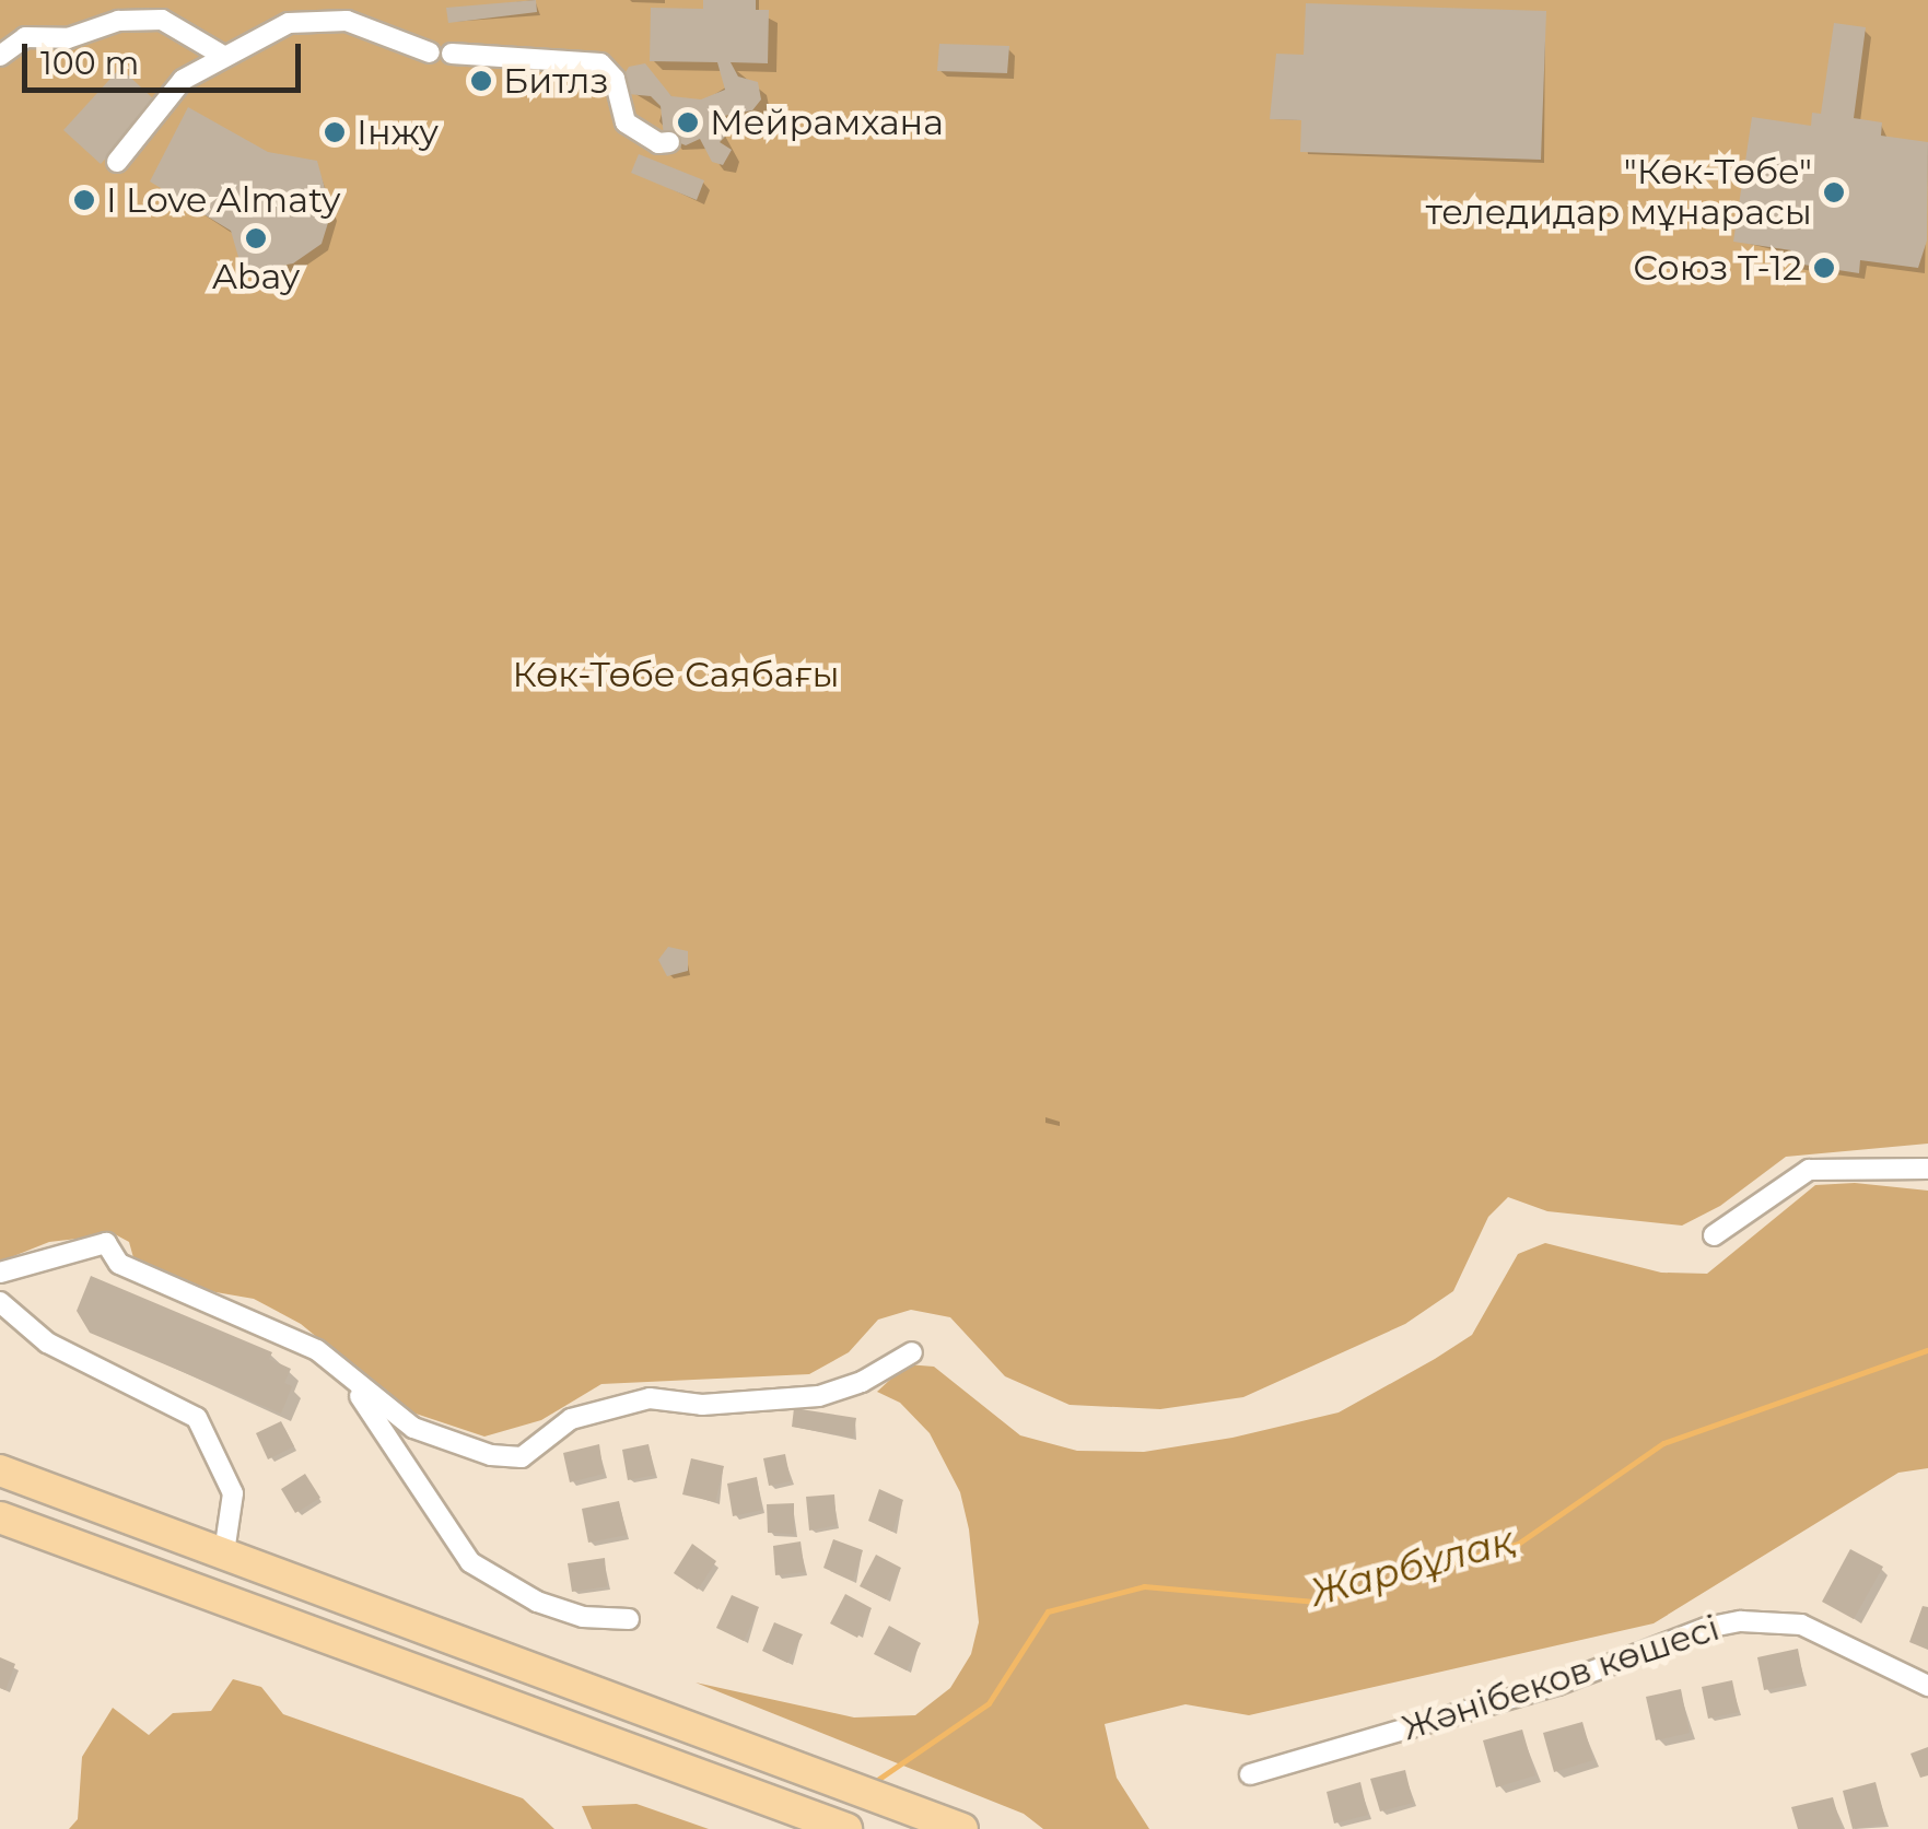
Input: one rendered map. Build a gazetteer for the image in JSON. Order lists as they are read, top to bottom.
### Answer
{
  "streets": {
    "street": ["Жәнібеков көшесі"]
  },
  "water": ["Жарбұлақ"],
  "parks": ["Көк-Төбе Саябағы"],
  "places": [
    "Битлз",
    "Мейрамхана",
    "Інжу",
    "\"Көк-Төбе\" теледидар мұнарасы",
    "I Love Almaty",
    "Abay",
    "Союз Т-12"
  ],
  "scale_bar": "100 m"
}
